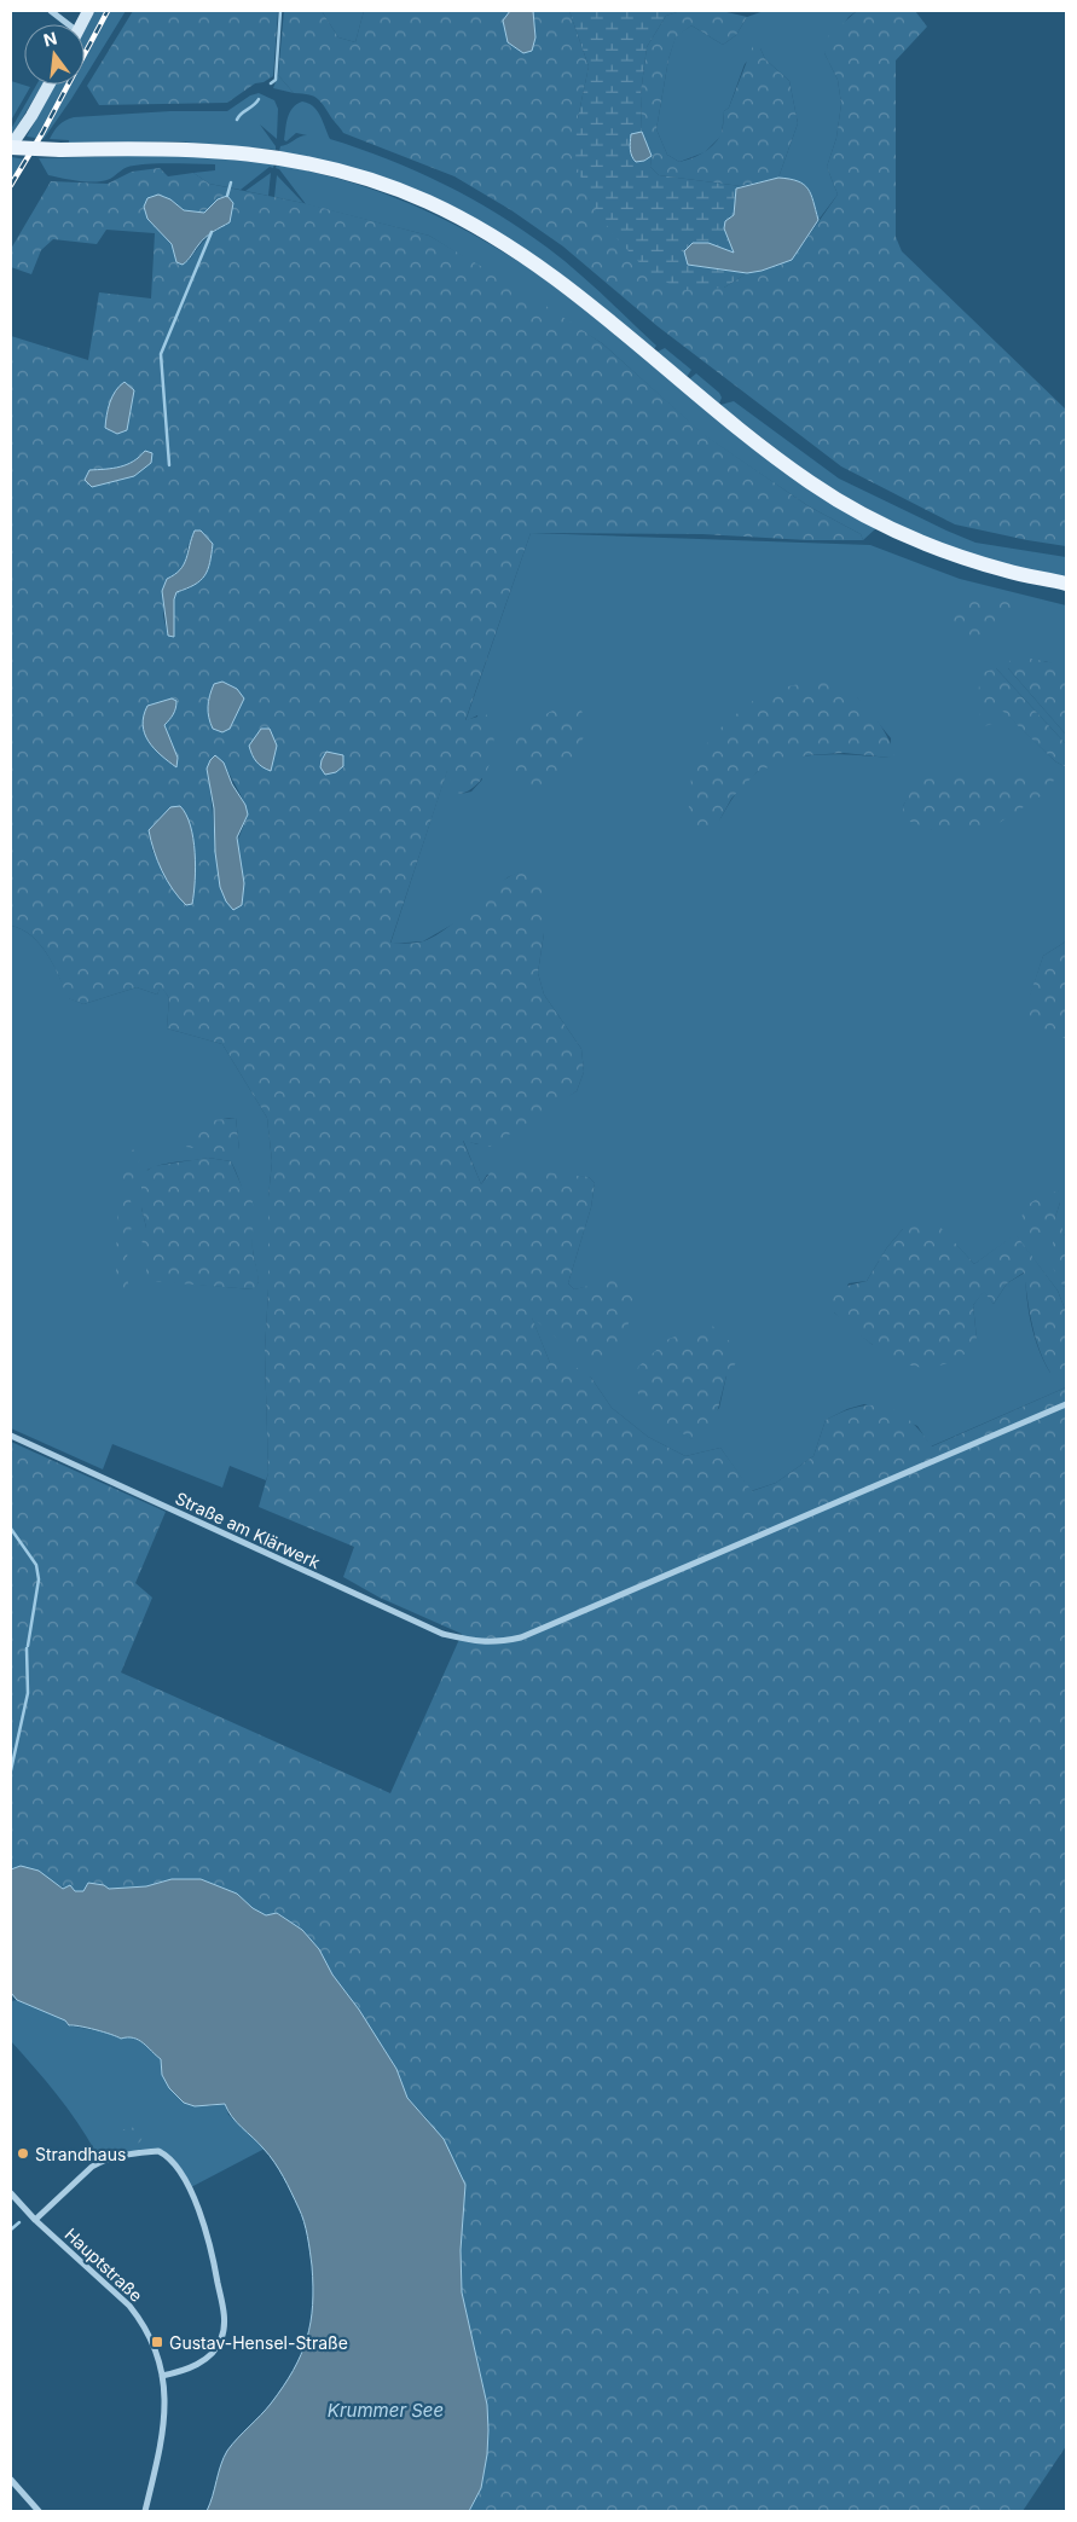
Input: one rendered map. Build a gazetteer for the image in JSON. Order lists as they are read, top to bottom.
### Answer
{
  "streets": {
    "street": ["Straße am Klärwerk", "Hauptstraße"]
  },
  "water": ["Krummer See"],
  "places": {
    "other": ["Strandhaus"],
    "transit": ["Gustav-Hensel-Straße"]
  },
  "north": "top"
}
